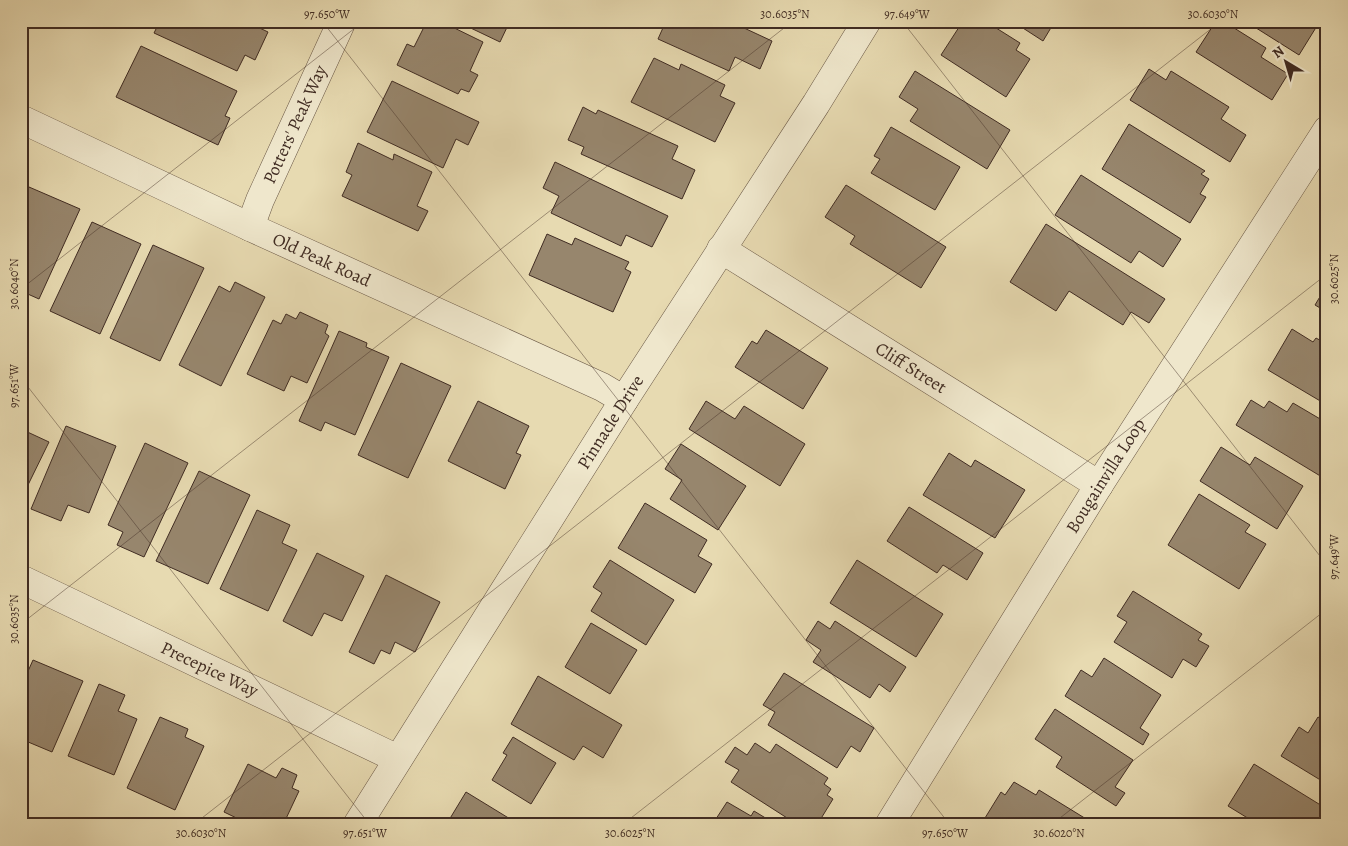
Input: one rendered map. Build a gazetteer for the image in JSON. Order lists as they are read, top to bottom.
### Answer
{
  "streets": {
    "street": [
      "Potters' Peak Way",
      "Old Peak Road",
      "Cliff Street",
      "Pinnacle Drive",
      "Bougainvilla Loop",
      "Precepice Way"
    ]
  },
  "crossings": [
    ["Potters' Peak Way", "Old Peak Road"],
    ["Old Peak Road", "Pinnacle Drive"],
    ["Cliff Street", "Pinnacle Drive"],
    ["Cliff Street", "Bougainvilla Loop"],
    ["Pinnacle Drive", "Precepice Way"]
  ],
  "north": "top left",
  "coordinates": [
    "97.650°W",
    "30.6035°N",
    "97.649°W",
    "30.6030°N",
    "30.6025°N",
    "30.6040°N",
    "97.651°W",
    "30.6020°N"
  ]
}
